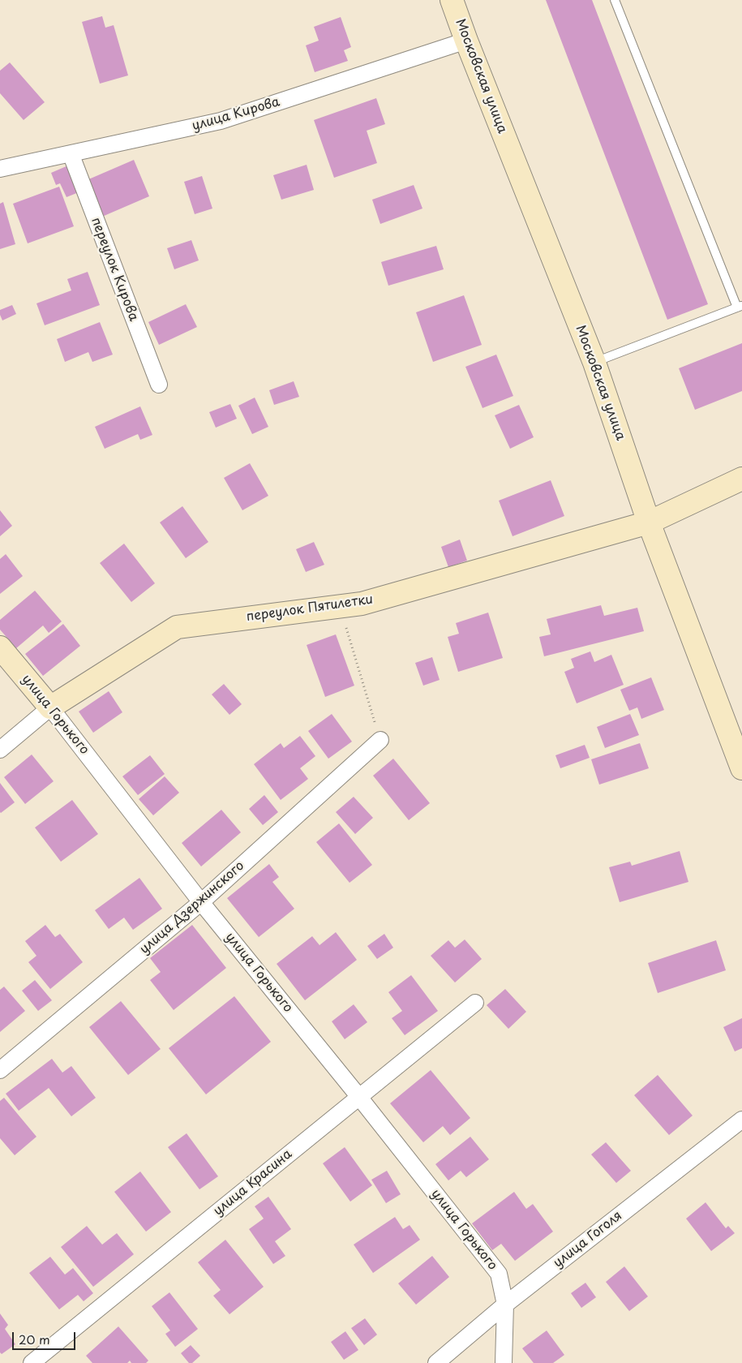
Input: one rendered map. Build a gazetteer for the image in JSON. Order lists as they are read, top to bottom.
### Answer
{
  "streets": {
    "street": [
      "Московская улица",
      "улица Кирова",
      "переулок Кирова",
      "переулок Пятилетки",
      "улица Горького",
      "улица Дзержинского",
      "улица Красина",
      "улица Гоголя"
    ]
  },
  "crossings": [
    ["Московская улица", "улица Кирова"],
    ["Московская улица", "переулок Пятилетки"],
    ["улица Кирова", "переулок Кирова"],
    ["переулок Пятилетки", "улица Горького"],
    ["улица Горького", "улица Дзержинского"],
    ["улица Горького", "улица Красина"],
    ["улица Горького", "улица Гоголя"]
  ],
  "scale_bar": "20 m"
}
